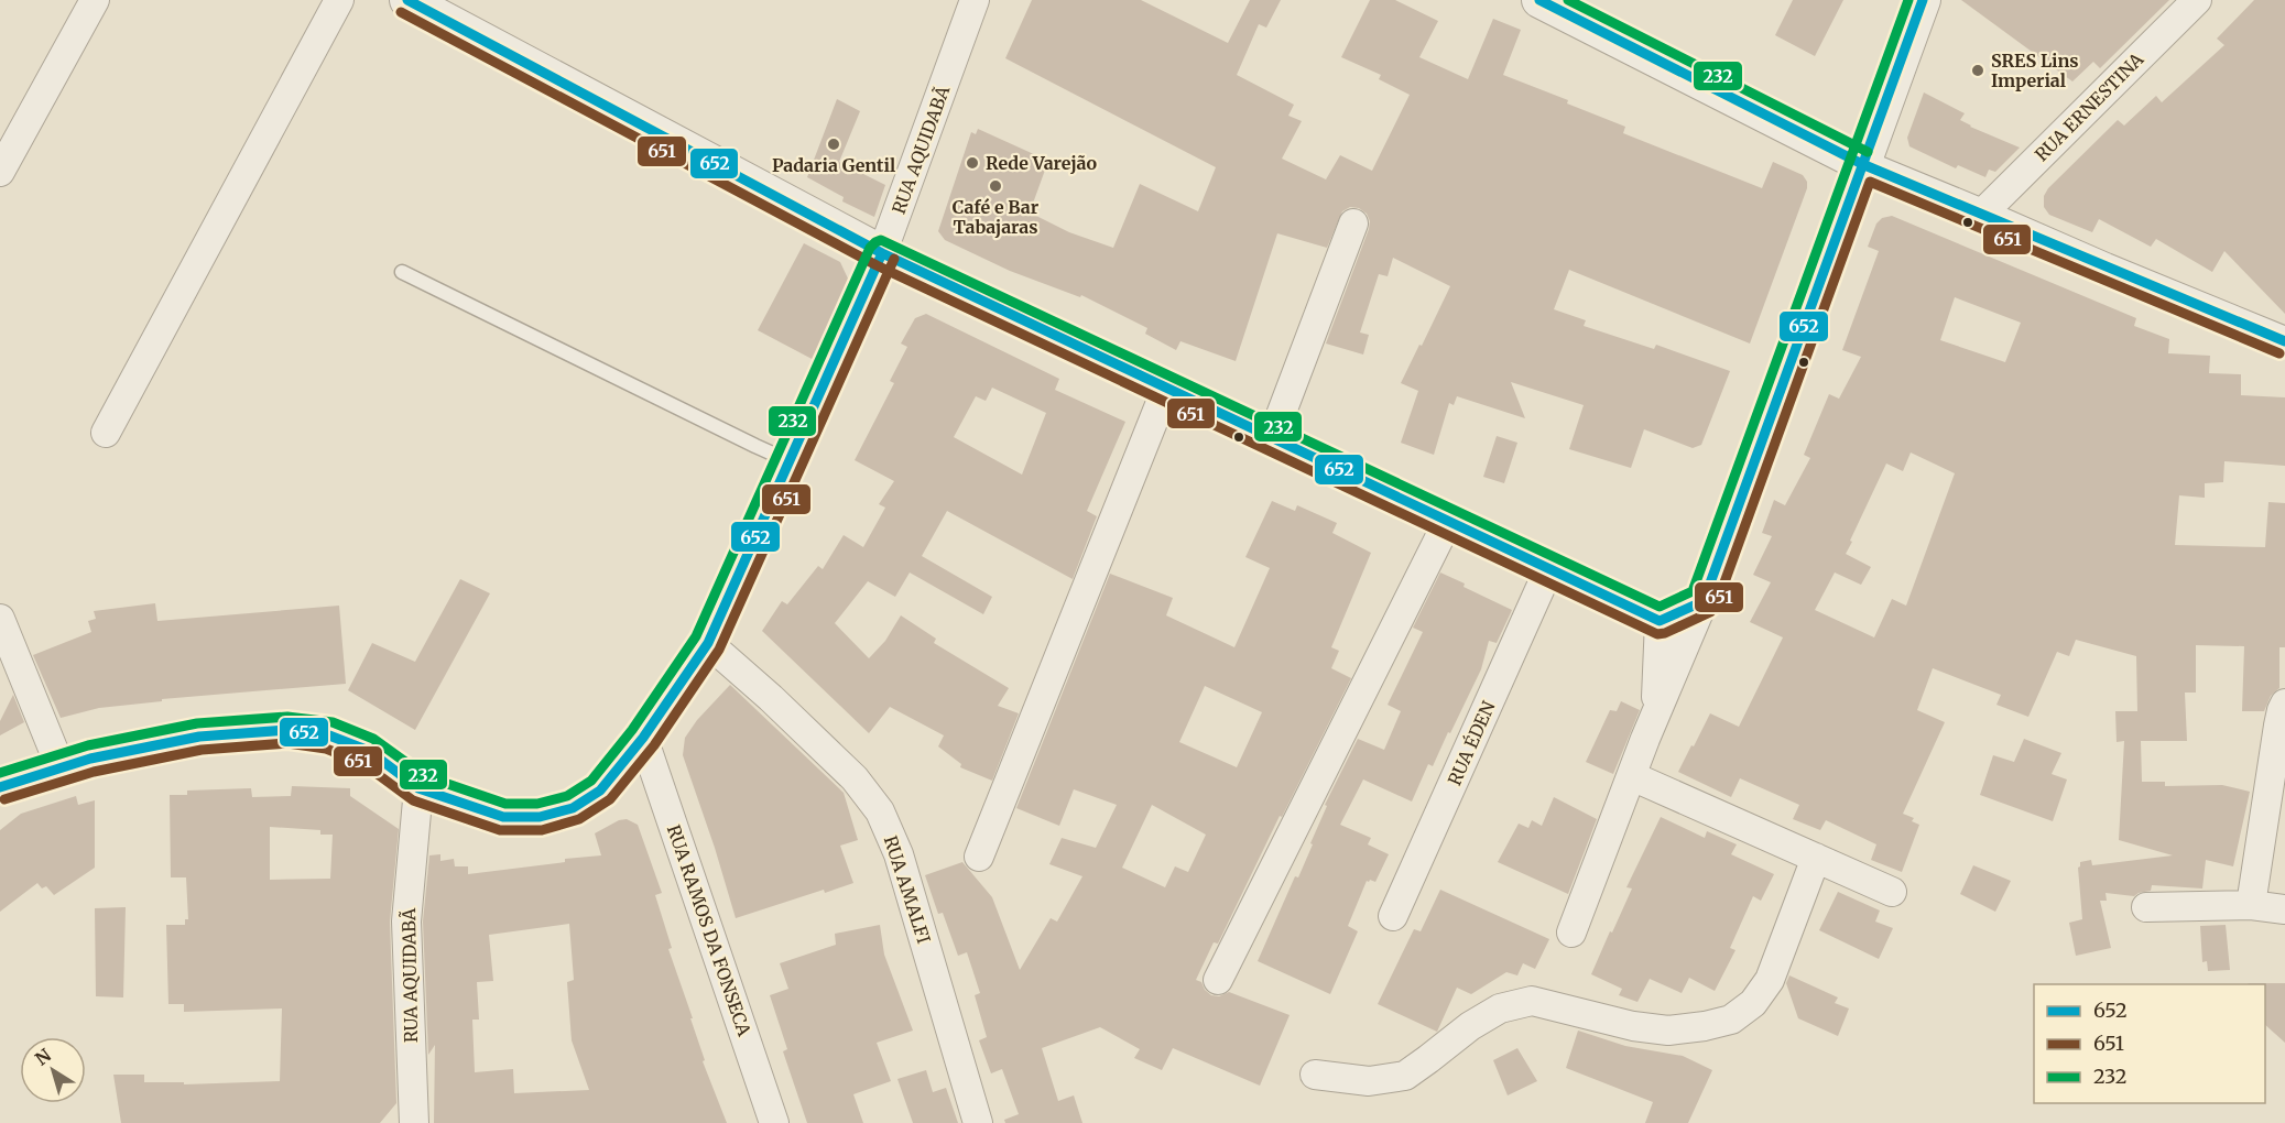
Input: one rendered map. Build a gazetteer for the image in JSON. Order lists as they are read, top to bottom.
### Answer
{
  "streets": {
    "street": [
      "RUA ERNESTINA",
      "RUA AQUIDABÃ",
      "RUA ÉDEN",
      "RUA AMALFI",
      "RUA RAMOS DA FONSECA"
    ]
  },
  "crossings": [
    ["RUA AQUIDABÃ", "RUA AMALFI"],
    ["RUA AQUIDABÃ", "RUA RAMOS DA FONSECA"]
  ],
  "places": [
    "SRES Lins Imperial",
    "Padaria Gentil",
    "Rede Varejão",
    "Café e Bar Tabajaras"
  ],
  "lines": ["transit line 652", "transit line 232", "transit line 651"],
  "legend": ["652", "651", "232"],
  "north": "top left"
}
